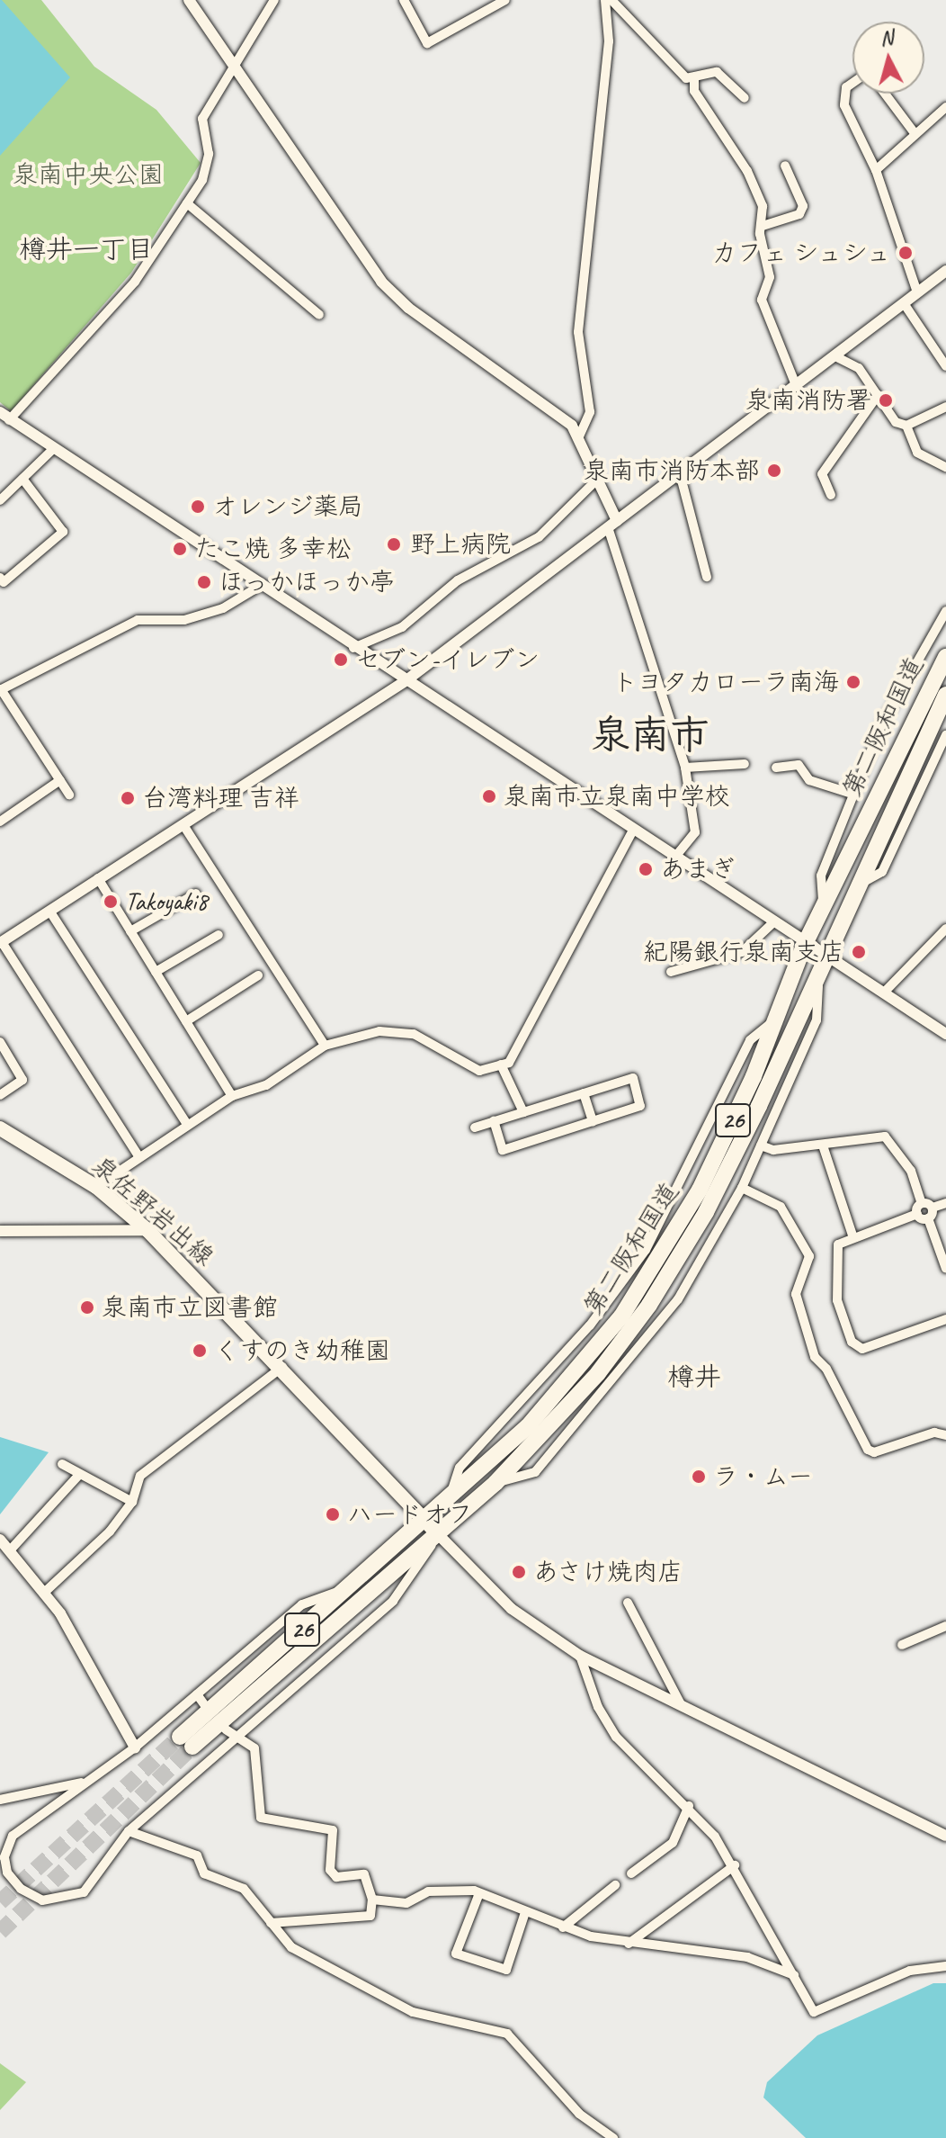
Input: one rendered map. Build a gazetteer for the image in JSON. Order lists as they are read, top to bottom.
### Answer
{
  "streets": {
    "highway": ["第二阪和国道", "26"],
    "main road": ["泉佐野岩出線"]
  },
  "crossings": [
    ["第二阪和国道", "泉佐野岩出線"]
  ],
  "districts": ["樽井一丁目", "泉南市", "樽井"],
  "parks": ["泉南中央公園"],
  "places": [
    "カフェ シュシュ",
    "泉南消防署",
    "泉南市消防本部",
    "オレンジ薬局",
    "野上病院",
    "たこ焼 多幸松",
    "ほっかほっか亭",
    "セブン-イレブン",
    "トヨタカローラ南海",
    "泉南市立泉南中学校",
    "台湾料理 吉祥",
    "あまぎ",
    "Takoyaki8",
    "紀陽銀行泉南支店",
    "泉南市立図書館",
    "くすのき幼稚園",
    "ラ・ムー",
    "ハードオフ",
    "あさけ焼肉店"
  ],
  "north": "top"
}
